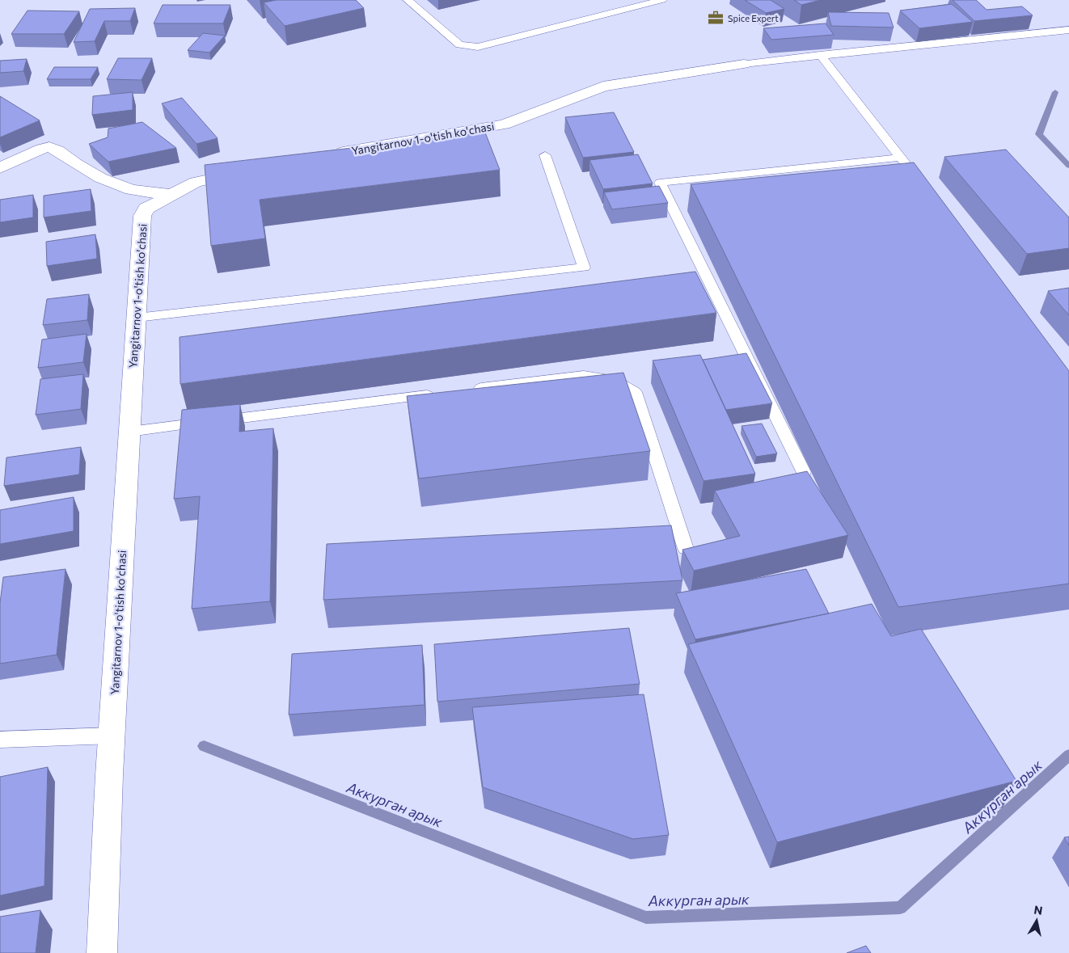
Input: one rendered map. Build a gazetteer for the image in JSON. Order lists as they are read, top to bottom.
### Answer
{
  "streets": {
    "street": ["Yangitarnov 1-o'tish ko'chasi"]
  },
  "water": ["Аккурган арык"],
  "places": {
    "office": ["Spice Expert"]
  },
  "north": "top"
}
